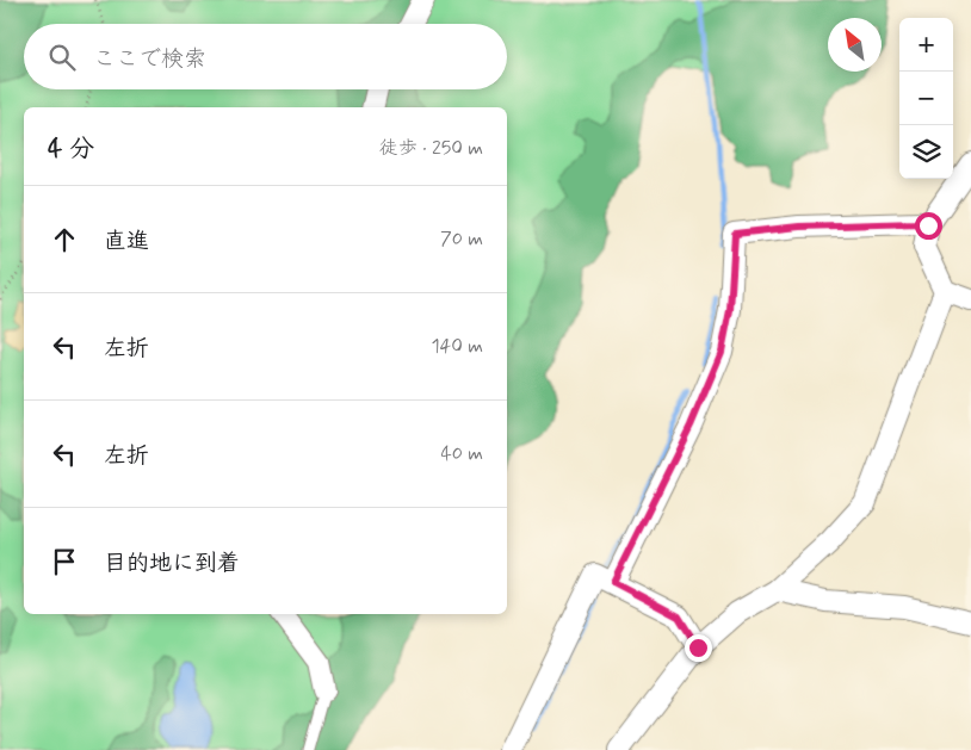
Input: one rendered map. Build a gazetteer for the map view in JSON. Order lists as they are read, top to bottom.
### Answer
{
  "north": "top left",
  "page": {
    "map_buttons": ["+", "−"],
    "search": "ここで検索",
    "heading": ["4 分", "徒歩 · 250 m"],
    "list": [
      ["直進", "70 m"],
      ["左折", "140 m"],
      ["左折", "40 m"],
      "目的地に到着"
    ]
  }
}
